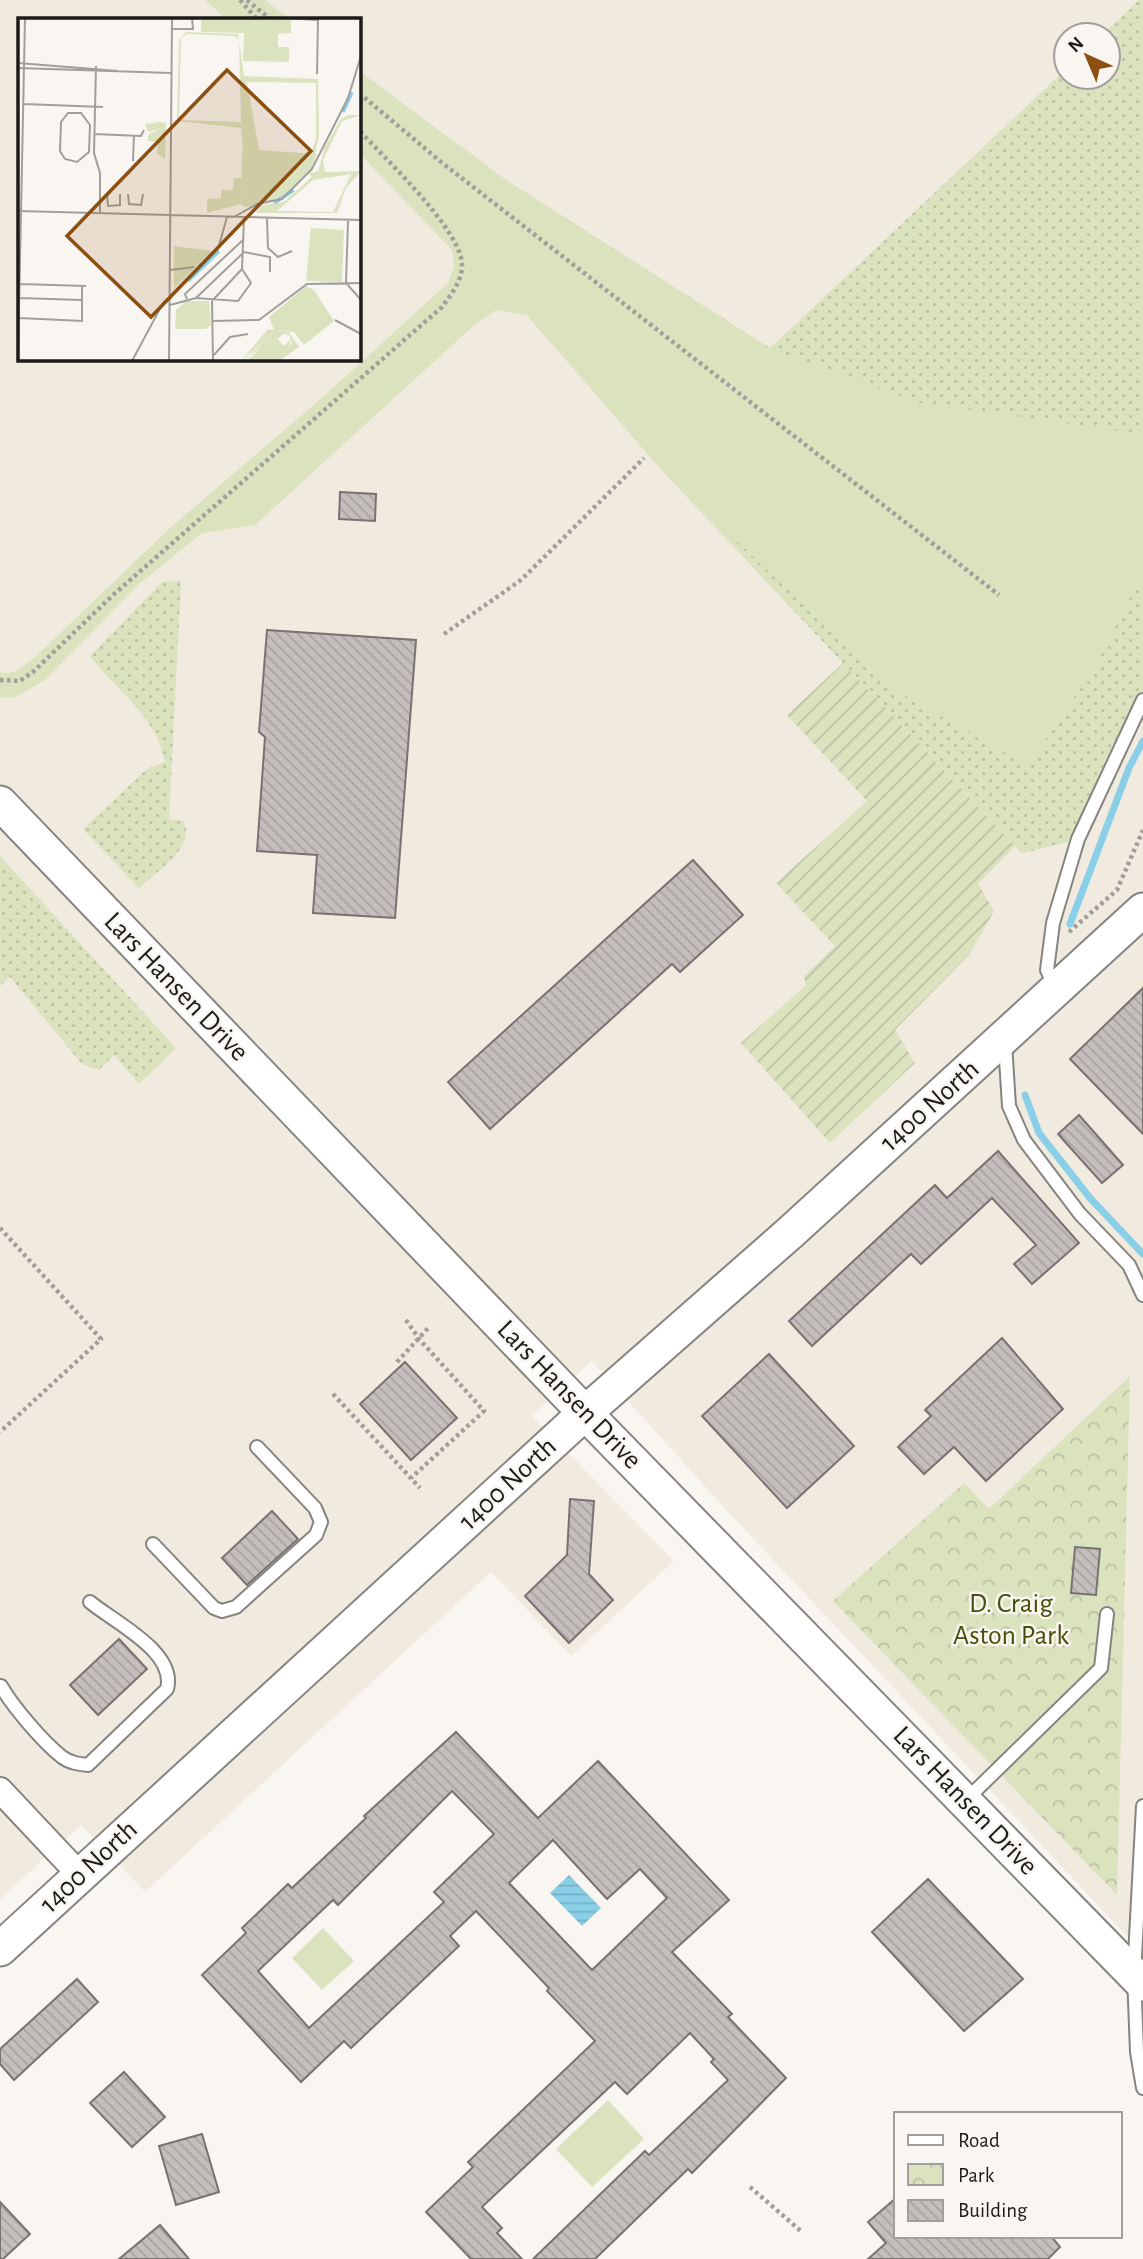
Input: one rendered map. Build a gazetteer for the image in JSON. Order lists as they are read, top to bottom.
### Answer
{
  "streets": {
    "main road": ["Lars Hansen Drive", "1400 North"]
  },
  "crossings": [
    ["Lars Hansen Drive", "1400 North"]
  ],
  "parks": ["D. Craig Aston Park"],
  "legend": ["Road", "Park", "Building"],
  "north": "top left"
}
